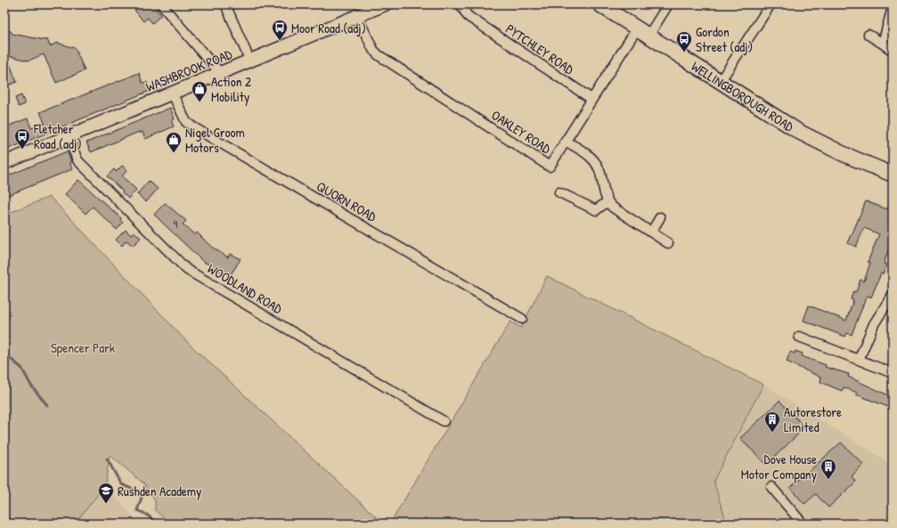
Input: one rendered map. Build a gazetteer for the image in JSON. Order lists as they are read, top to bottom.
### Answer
{
  "streets": {
    "main road": ["WASHBROOK ROAD", "WELLINGBOROUGH ROAD"],
    "street": [
      "PYTCHLEY ROAD",
      "OAKLEY ROAD",
      "QUORN ROAD",
      "WOODLAND ROAD"
    ]
  },
  "crossings": [
    ["PYTCHLEY ROAD", "OAKLEY ROAD"],
    ["WASHBROOK ROAD", "OAKLEY ROAD"],
    ["WASHBROOK ROAD", "QUORN ROAD"],
    ["WASHBROOK ROAD", "WOODLAND ROAD"],
    ["WELLINGBOROUGH ROAD", "OAKLEY ROAD"]
  ],
  "parks": ["Spencer Park"],
  "places": {
    "bus stop": ["Moor Road (adj)", "Gordon Street (adj)", "Fletcher Road (adj)"],
    "shop": ["Action 2 Mobility", "Nigel Groom Motors"],
    "building": ["Autorestore Limited", "Dove House Motor Company"],
    "school or university": ["Rushden Academy"]
  },
  "house_numbers": ["9"]
}
